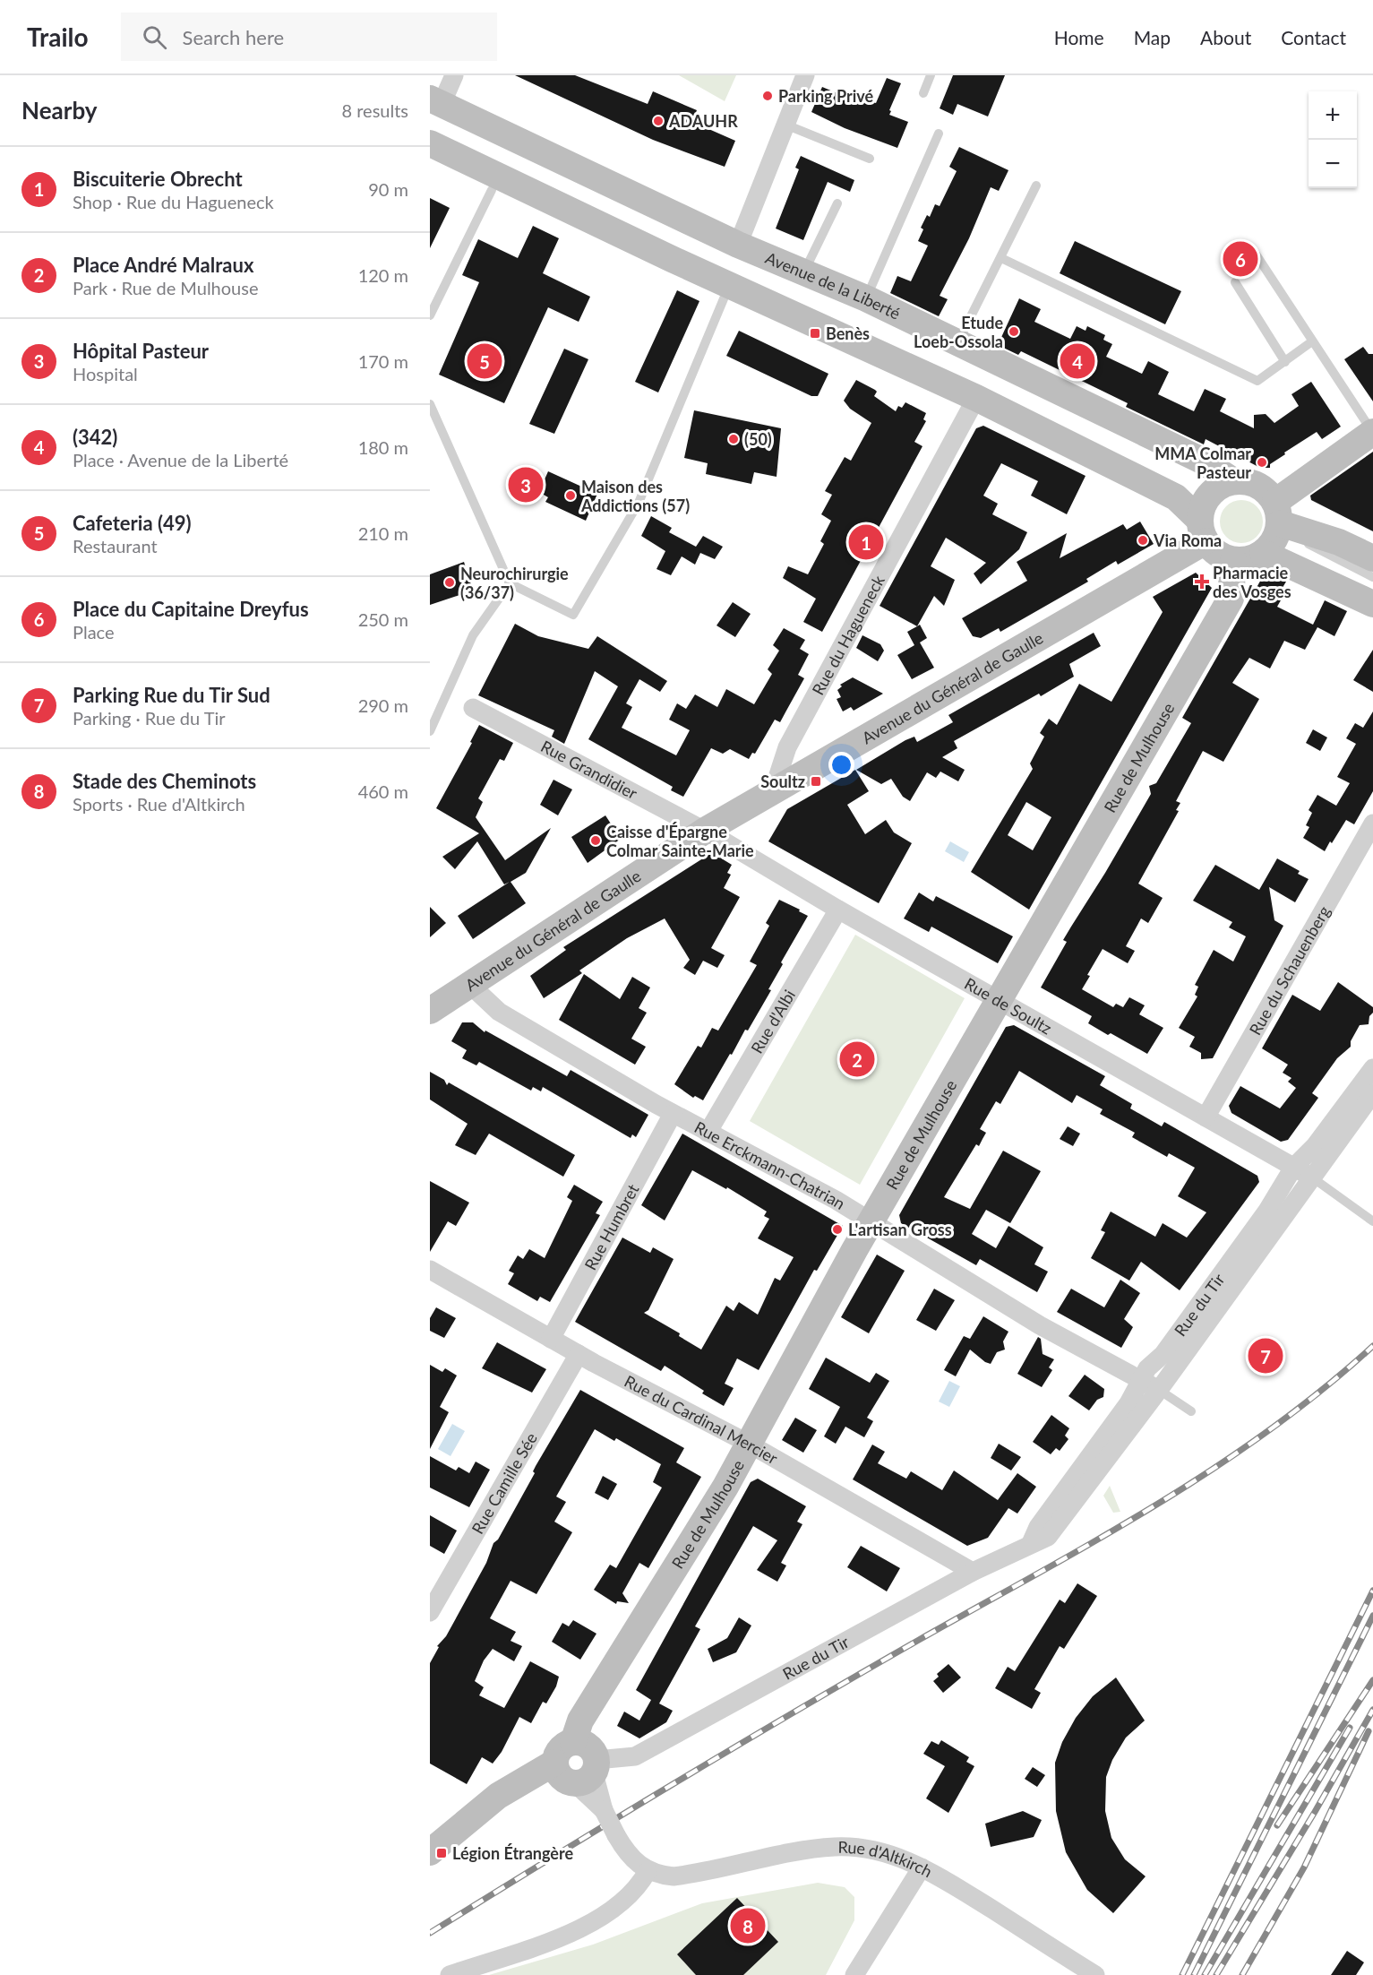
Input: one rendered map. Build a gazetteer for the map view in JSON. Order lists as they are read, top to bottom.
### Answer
{
  "streets": {
    "main road": ["Avenue de la Liberté", "Avenue du Général de Gaulle", "Rue de Mulhouse"],
    "street": [
      "Rue du Hagueneck",
      "Rue Grandidier",
      "Rue du Schauenberg",
      "Rue de Soultz",
      "Rue d'Albi",
      "Rue Erckmann-Chatrian",
      "Rue Humbret",
      "Rue du Tir",
      "Rue du Cardinal Mercier",
      "Rue Camille Sée",
      "Rue d'Altkirch"
    ]
  },
  "crossings": [
    ["Avenue de la Liberté", "Avenue du Général de Gaulle"],
    ["Avenue de la Liberté", "Rue de Mulhouse"],
    ["Rue du Hagueneck", "Avenue du Général de Gaulle"],
    ["Avenue du Général de Gaulle", "Rue de Mulhouse"],
    ["Avenue du Général de Gaulle", "Rue Grandidier"],
    ["Avenue du Général de Gaulle", "Rue de Soultz"],
    ["Avenue du Général de Gaulle", "Rue Erckmann-Chatrian"],
    ["Rue de Mulhouse", "Rue de Soultz"],
    ["Rue de Mulhouse", "Rue Erckmann-Chatrian"],
    ["Rue de Mulhouse", "Rue du Tir"],
    ["Rue de Mulhouse", "Rue du Cardinal Mercier"],
    ["Rue Grandidier", "Rue de Soultz"],
    ["Rue du Schauenberg", "Rue de Soultz"],
    ["Rue de Soultz", "Rue d'Albi"],
    ["Rue de Soultz", "Rue du Tir"],
    ["Rue d'Albi", "Rue Erckmann-Chatrian"],
    ["Rue Erckmann-Chatrian", "Rue Humbret"],
    ["Rue Erckmann-Chatrian", "Rue du Tir"],
    ["Rue Humbret", "Rue du Cardinal Mercier"],
    ["Rue du Tir", "Rue du Cardinal Mercier"],
    ["Rue du Cardinal Mercier", "Rue Camille Sée"]
  ],
  "places": {
    "other": [
      "Parking Privé",
      "ADAUHR",
      "Etude Loeb-Ossola",
      "(50)",
      "MMA Colmar Pasteur",
      "Maison des Addictions (57)",
      "Via Roma",
      "Neurochirurgie (36/37)",
      "Caisse d'Épargne Colmar Sainte-Marie",
      "L'artisan Gross"
    ],
    "transit": ["Benès", "Soultz", "Légion Étrangère"],
    "health": ["Pharmacie des Vosges"]
  },
  "page": {
    "header": "Trailo",
    "search": "Search here",
    "nav": [
      "Home",
      "Map",
      "About",
      "Contact"
    ],
    "heading": ["Nearby", "8 results"],
    "map_buttons": ["+", "−"],
    "list": [
      {
        "mark": "1",
        "name": "Biscuiterie Obrecht",
        "note": "Shop · Rue du Hagueneck",
        "value": "90 m"
      },
      {
        "mark": "2",
        "name": "Place André Malraux",
        "note": "Park · Rue de Mulhouse",
        "value": "120 m"
      },
      {
        "mark": "3",
        "name": "Hôpital Pasteur",
        "note": "Hospital",
        "value": "170 m"
      },
      {
        "mark": "4",
        "name": "(342)",
        "note": "Place · Avenue de la Liberté",
        "value": "180 m"
      },
      {
        "mark": "5",
        "name": "Cafeteria (49)",
        "note": "Restaurant",
        "value": "210 m"
      },
      {
        "mark": "6",
        "name": "Place du Capitaine Dreyfus",
        "note": "Place",
        "value": "250 m"
      },
      {
        "mark": "7",
        "name": "Parking Rue du Tir Sud",
        "note": "Parking · Rue du Tir",
        "value": "290 m"
      },
      {
        "mark": "8",
        "name": "Stade des Cheminots",
        "note": "Sports · Rue d'Altkirch",
        "value": "460 m"
      }
    ],
    "pins": [
      "6",
      "4",
      "5",
      "3",
      "1",
      "2",
      "7",
      "8"
    ]
  }
}
